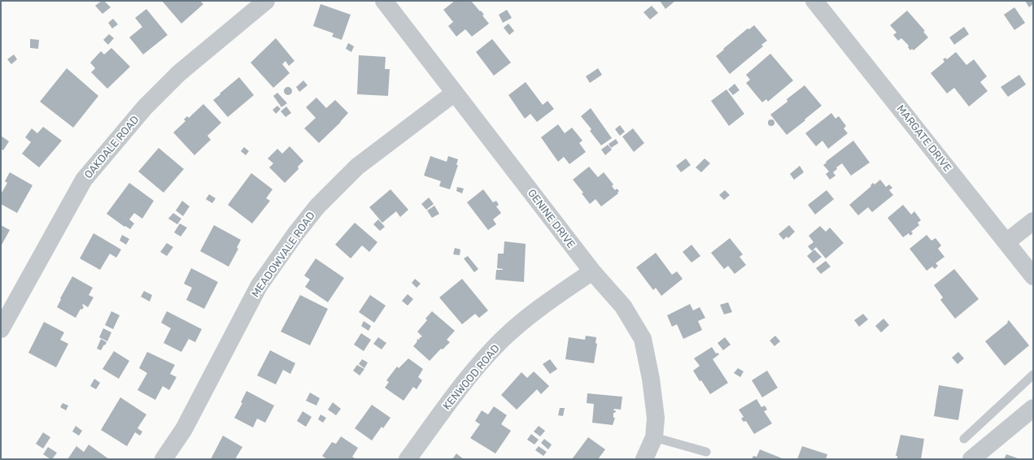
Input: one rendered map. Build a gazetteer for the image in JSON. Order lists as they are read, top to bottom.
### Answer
{
  "streets": {
    "street": [
      "MARGATE DRIVE",
      "OAKDALE ROAD",
      "GENINE DRIVE",
      "MEADOWVALE ROAD",
      "KENWOOD ROAD"
    ]
  },
  "crossings": [
    ["GENINE DRIVE", "MEADOWVALE ROAD"],
    ["GENINE DRIVE", "KENWOOD ROAD"]
  ]
}
